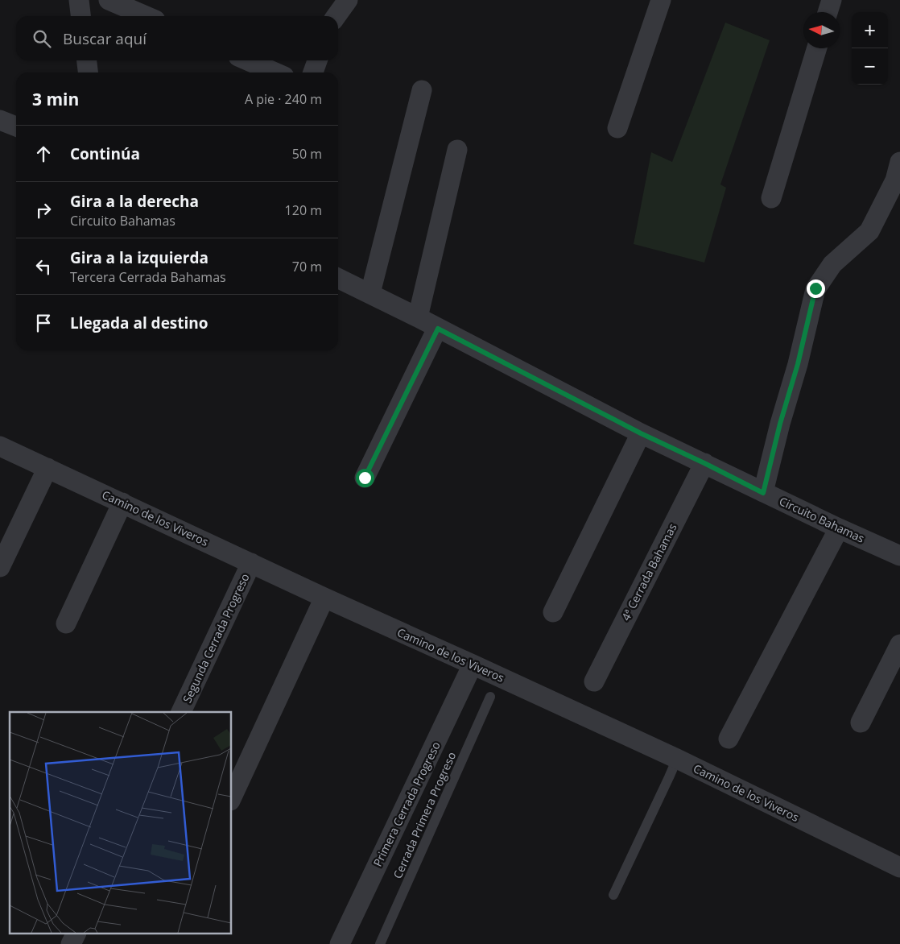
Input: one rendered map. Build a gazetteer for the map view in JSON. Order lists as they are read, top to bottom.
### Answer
{
  "streets": {
    "street": [
      "Camino de los Viveros",
      "Circuito Bahamas",
      "4ª Cerrada Bahamas",
      "Segunda Cerrada Progreso",
      "Primera Cerrada Progreso"
    ],
    "lane": ["Cerrada Primera Progreso"]
  },
  "crossings": [
    ["Camino de los Viveros", "Segunda Cerrada Progreso"],
    ["Camino de los Viveros", "Primera Cerrada Progreso"],
    ["Circuito Bahamas", "4ª Cerrada Bahamas"]
  ],
  "north": "left",
  "page": {
    "map_buttons": ["+", "−"],
    "search": "Buscar aquí",
    "heading": ["3 min", "A pie · 240 m"],
    "list": [
      ["Continúa", "50 m"],
      ["Gira a la derecha", "Circuito Bahamas", "120 m"],
      ["Gira a la izquierda", "Tercera Cerrada Bahamas", "70 m"],
      "Llegada al destino"
    ]
  }
}
